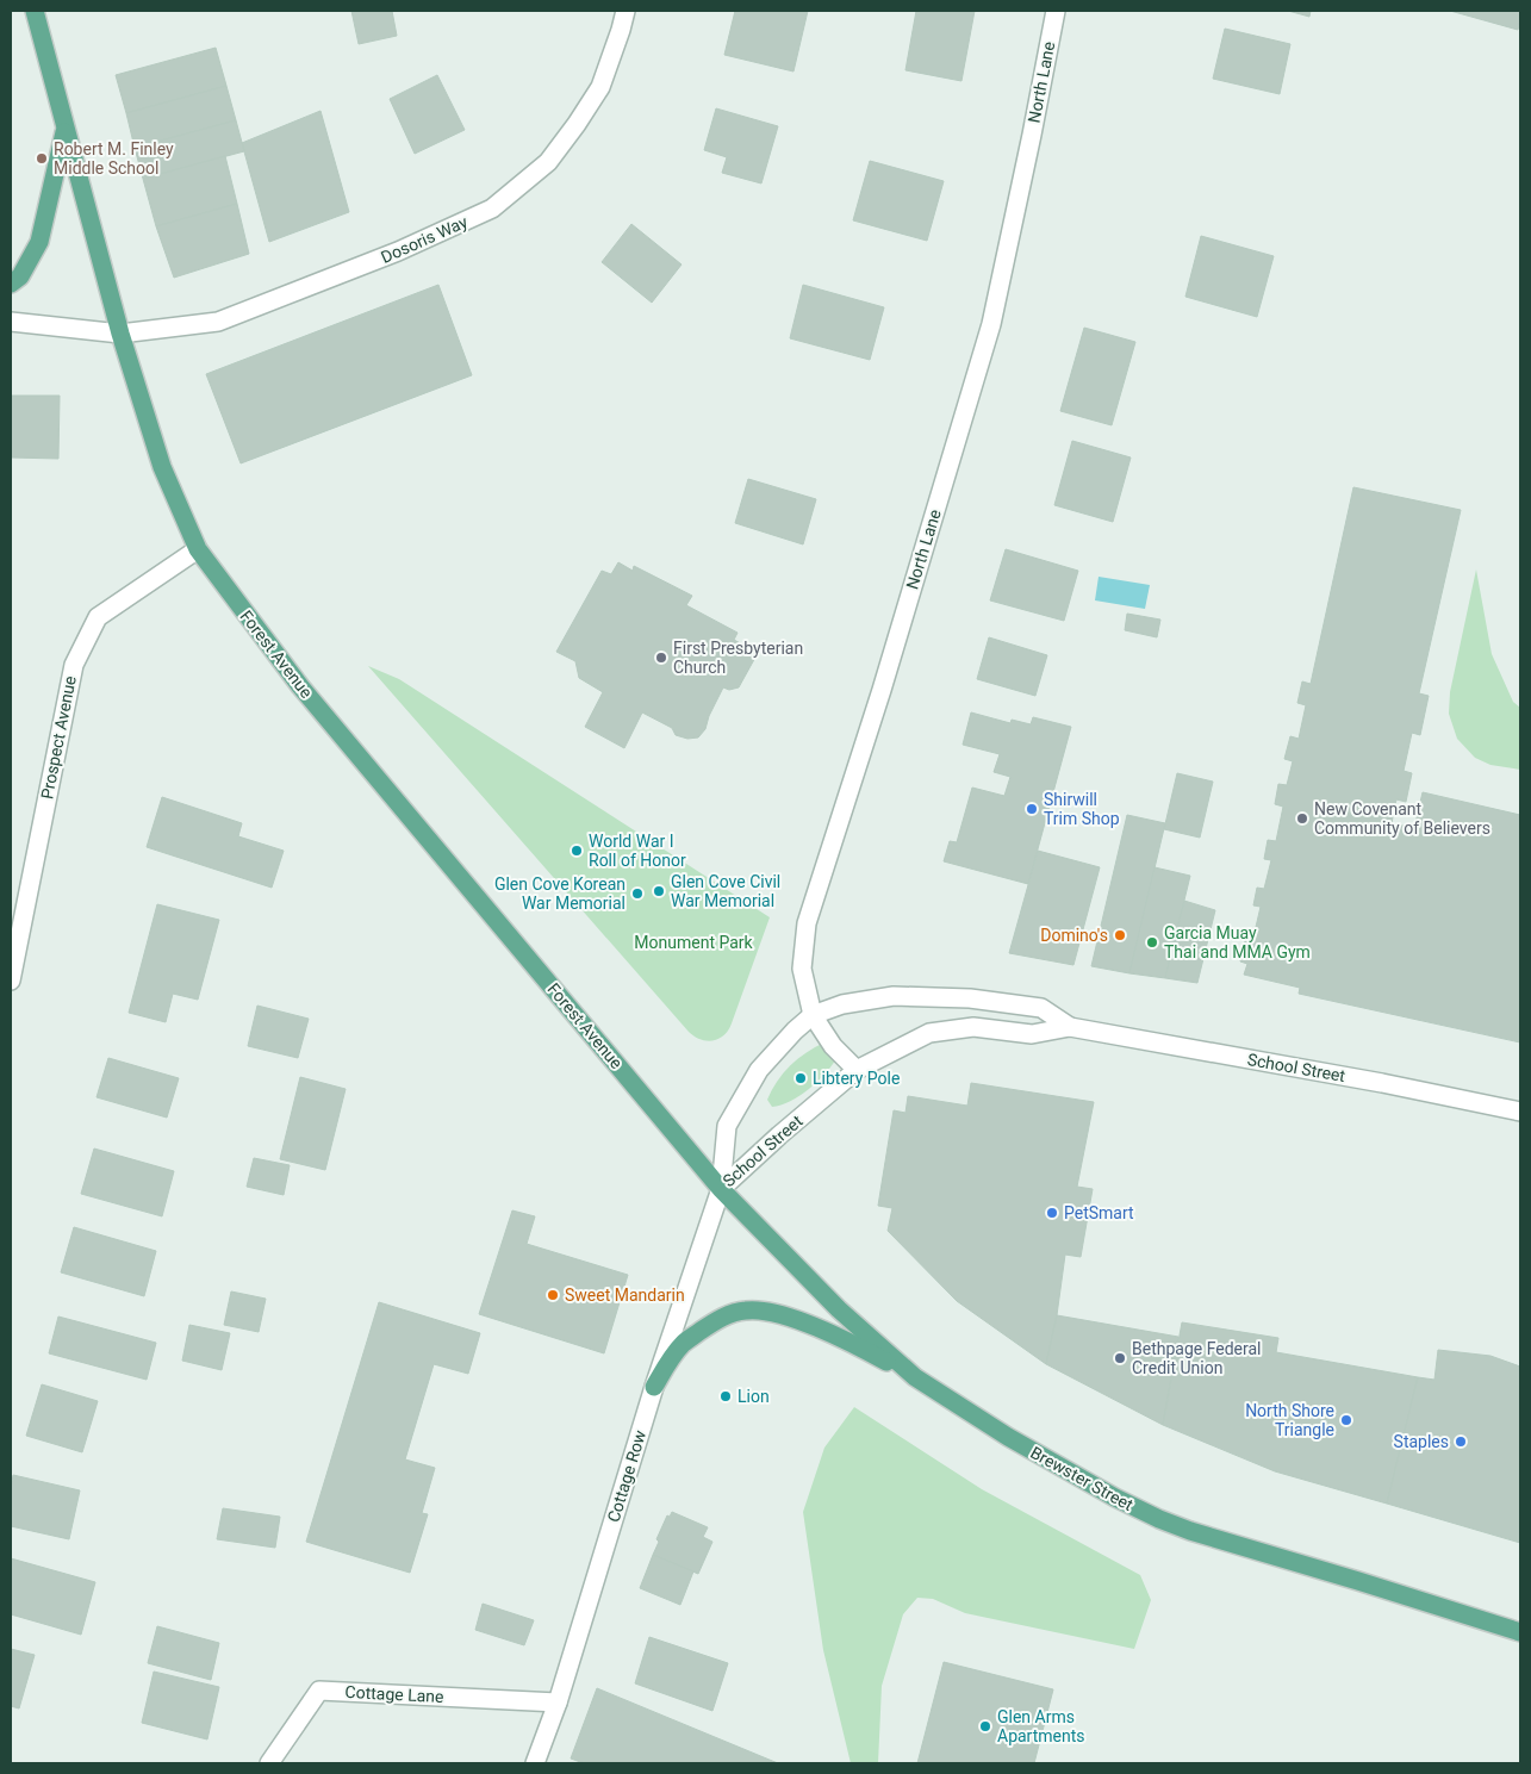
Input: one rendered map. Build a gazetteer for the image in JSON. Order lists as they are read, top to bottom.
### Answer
{
  "streets": {
    "main road": ["Forest Avenue", "Brewster Street"],
    "street": [
      "North Lane",
      "Dosoris Way",
      "Prospect Avenue",
      "School Street",
      "Cottage Row",
      "Cottage Lane"
    ]
  },
  "crossings": [
    ["North Lane", "School Street"],
    ["Dosoris Way", "Forest Avenue"],
    ["Forest Avenue", "Prospect Avenue"],
    ["Forest Avenue", "School Street"],
    ["Forest Avenue", "Cottage Row"],
    ["Forest Avenue", "Brewster Street"],
    ["School Street", "Cottage Row"],
    ["School Street", "Brewster Street"],
    ["Cottage Row", "Brewster Street"],
    ["Cottage Row", "Cottage Lane"]
  ],
  "parks": ["Monument Park"],
  "places": [
    "Robert M. Finley Middle School",
    "First Presbyterian Church",
    "Shirwill Trim Shop",
    "New Covenant Community of Believers",
    "World War I Roll of Honor",
    "Glen Cove Civil War Memorial",
    "Glen Cove Korean War Memorial",
    "Domino's",
    "Garcia Muay Thai and MMA Gym",
    "Libtery Pole",
    "PetSmart",
    "Sweet Mandarin",
    "Bethpage Federal Credit Union",
    "Lion",
    "North Shore Triangle",
    "Staples",
    "Glen Arms Apartments"
  ]
}
